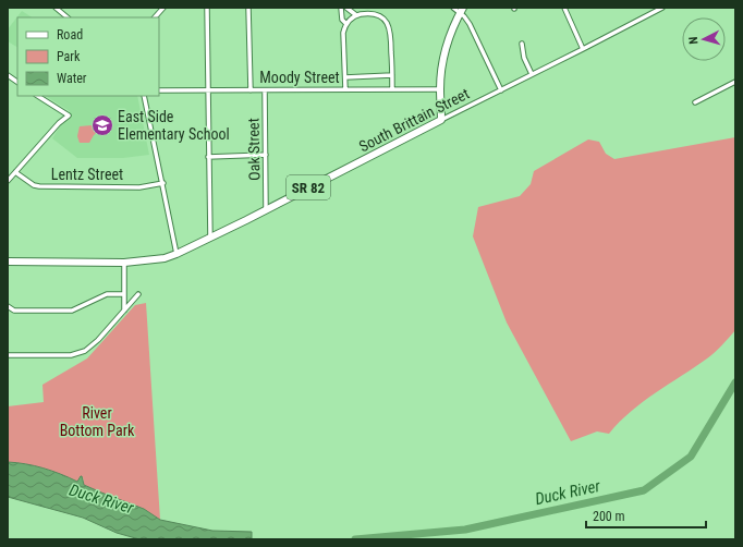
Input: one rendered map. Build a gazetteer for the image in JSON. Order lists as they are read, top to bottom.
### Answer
{
  "streets": {
    "main road": ["South Brittain Street", "SR 82"],
    "street": ["Moody Street", "Oak Street", "Lentz Street"]
  },
  "crossings": [
    ["Moody Street", "Oak Street"],
    ["South Brittain Street", "Oak Street"],
    ["South Brittain Street", "SR 82"]
  ],
  "water": ["Duck River"],
  "parks": ["River Bottom Park"],
  "places": {
    "school or university": ["East Side Elementary School"]
  },
  "legend": ["Road", "Park", "Water"],
  "scale_bar": "200 m",
  "north": "left"
}
